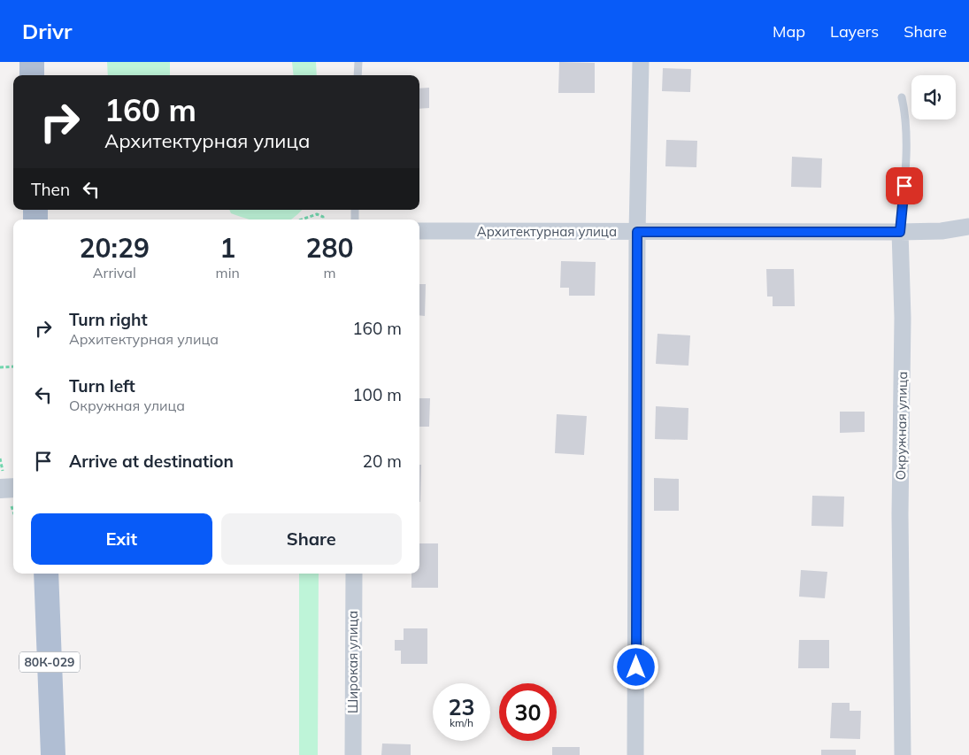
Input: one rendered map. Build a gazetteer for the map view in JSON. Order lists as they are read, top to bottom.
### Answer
{
  "streets": {
    "main road": ["80К-029"],
    "street": ["Архитектурная улица", "Окружная улица", "Широкая улица"]
  },
  "crossings": [
    ["Архитектурная улица", "Окружная улица"]
  ],
  "page": {
    "header": "Drivr",
    "nav": ["Map", "Layers", "Share"],
    "turn": ["160 m", "Архитектурная улица"],
    "then": "Then",
    "eta": [
      "20:29",
      "Arrival",
      "1",
      "min",
      "280",
      "m"
    ],
    "list": [
      {
        "name": "Turn right",
        "note": "Архитектурная улица",
        "value": "160 m"
      },
      {
        "name": "Turn left",
        "note": "Окружная улица",
        "value": "100 m"
      },
      {
        "name": "Arrive at destination",
        "value": "20 m"
      }
    ],
    "buttons": ["Exit", "Share"],
    "speed": "23 km/h",
    "limit": "30"
  }
}
